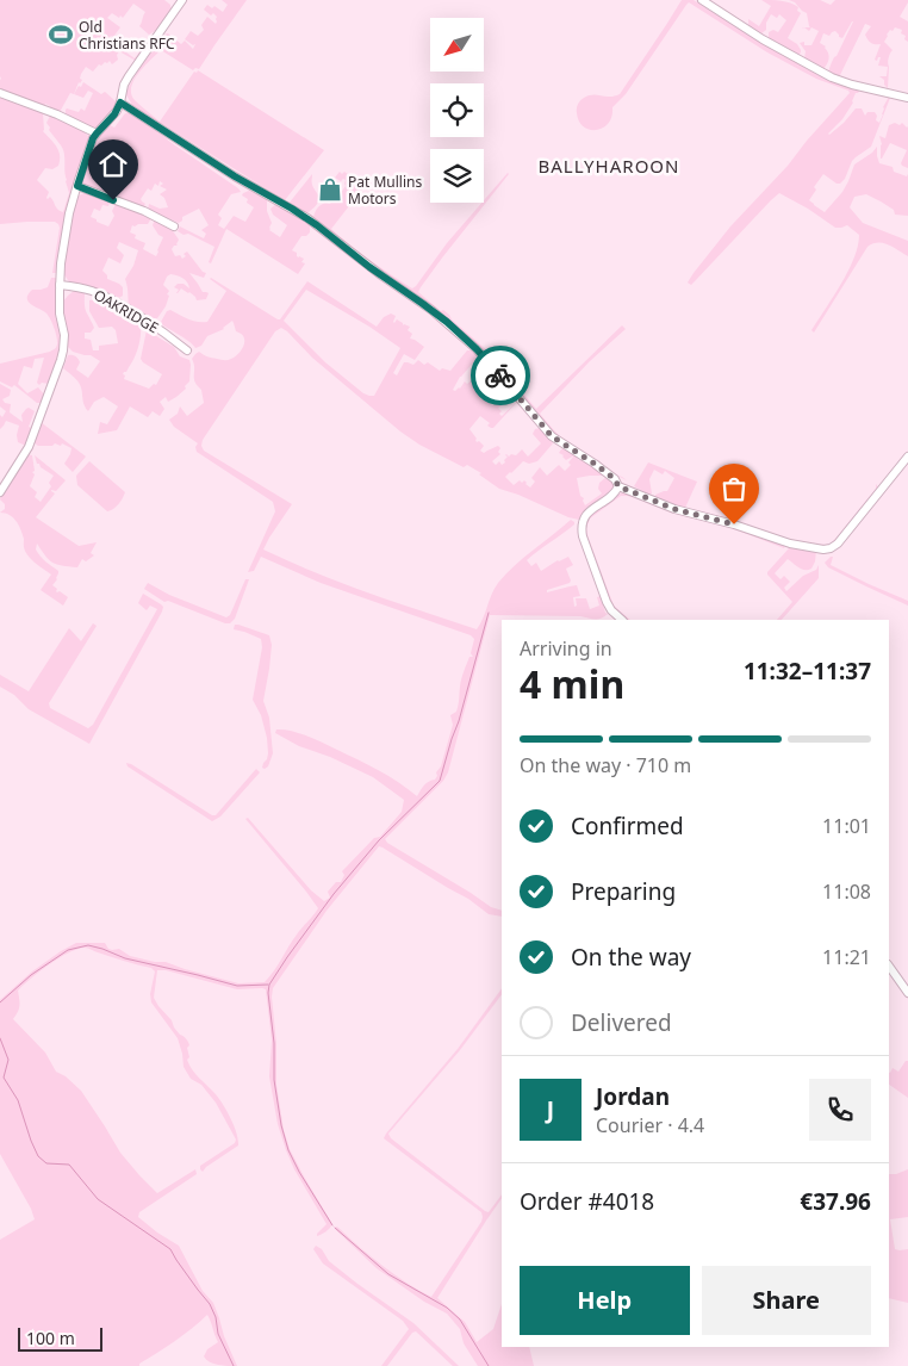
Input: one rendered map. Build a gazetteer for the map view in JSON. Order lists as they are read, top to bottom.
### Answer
{
  "streets": {
    "street": ["OAKRIDGE"]
  },
  "districts": ["BALLYHAROON"],
  "places": {
    "sports": ["Old Christians RFC"],
    "shop": ["Pat Mullins Motors"]
  },
  "scale_bar": "100 m",
  "north": "bottom left",
  "page": {
    "heading": ["4 min", "Arriving in", "11:32–11:37"],
    "panel": [
      "Jordan",
      "Courier · 4.4",
      "Order #4018",
      "€37.96"
    ],
    "bar": "On the way · 710 m",
    "list": [
      ["Confirmed", "11:01"],
      ["Preparing", "11:08"],
      ["On the way", "11:21"],
      "Delivered"
    ],
    "round": "J",
    "buttons": ["Help", "Share"],
    "scale": "100 m"
  }
}
